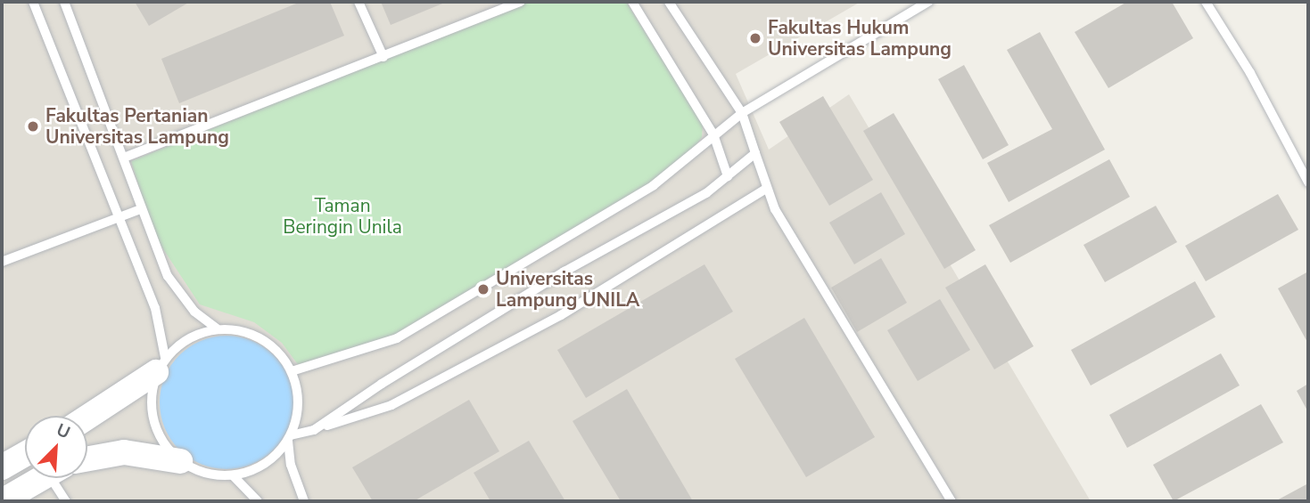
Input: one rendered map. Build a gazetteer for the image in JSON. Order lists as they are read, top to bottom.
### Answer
{
  "parks": ["Taman Beringin Unila"],
  "places": ["Fakultas Hukum Universitas Lampung", "Fakultas Pertanian Universitas Lampung", "Universitas Lampung UNILA"],
  "north": "top right"
}
